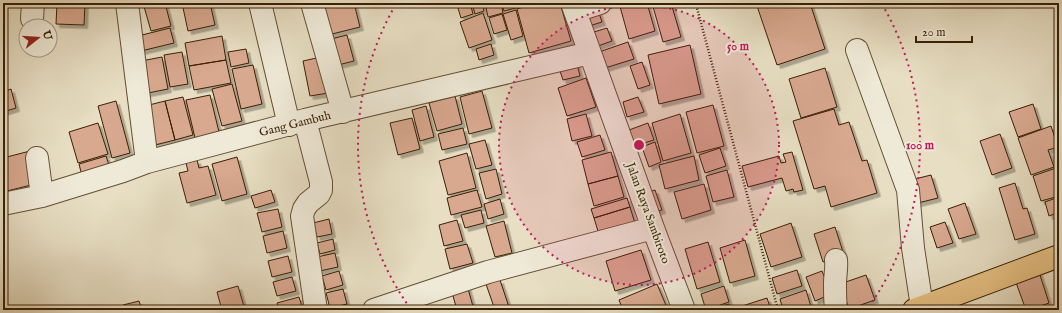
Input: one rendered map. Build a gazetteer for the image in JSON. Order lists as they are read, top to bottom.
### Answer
{
  "streets": {
    "street": ["Gang Gambuh", "Jalan Raya Sambiroto"]
  },
  "crossings": [
    ["Gang Gambuh", "Jalan Raya Sambiroto"]
  ],
  "scale_bar": "20 m",
  "north": "right",
  "rings": ["50 m", "100 m"]
}
